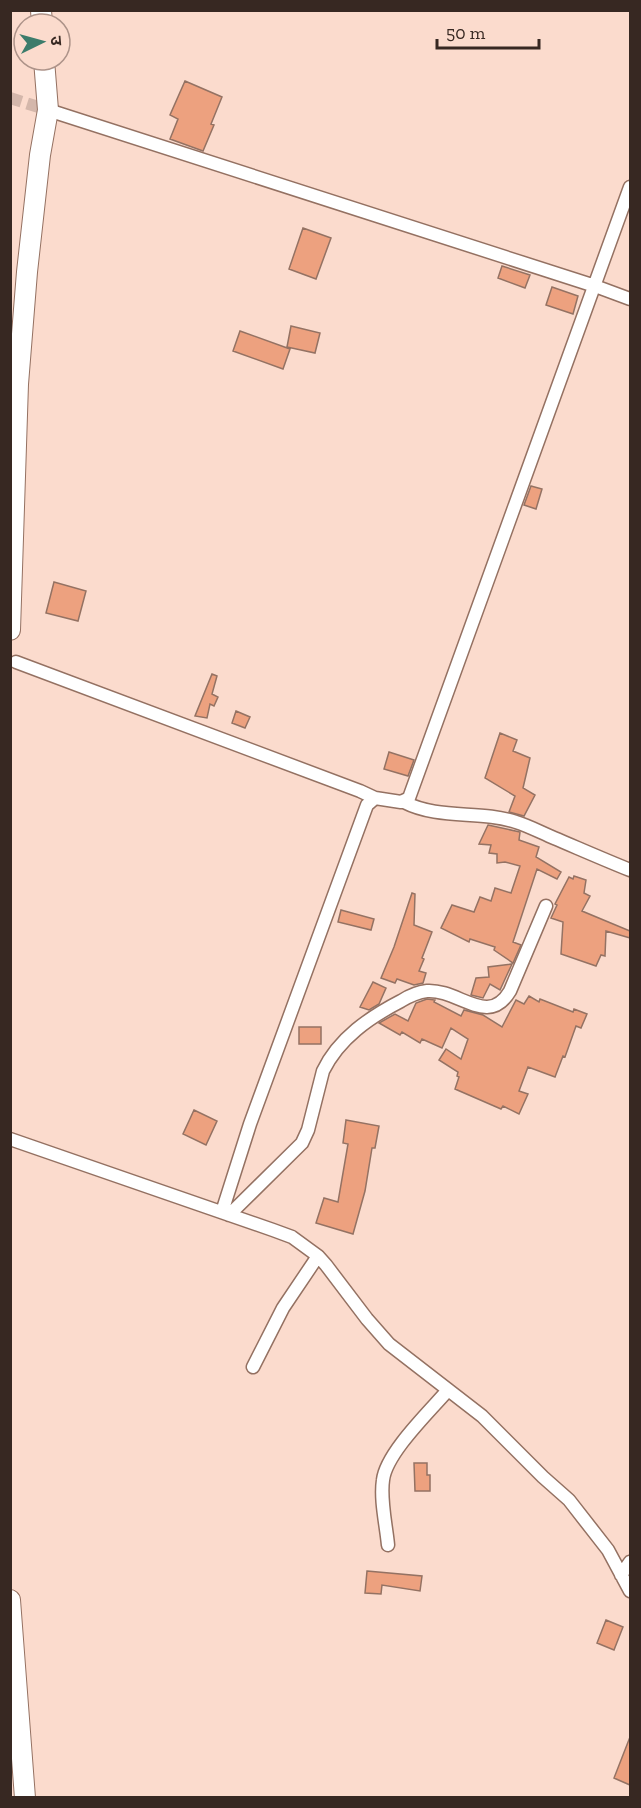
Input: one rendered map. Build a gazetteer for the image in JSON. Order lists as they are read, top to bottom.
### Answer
{
  "scale_bar": "50 m",
  "north": "right"
}
